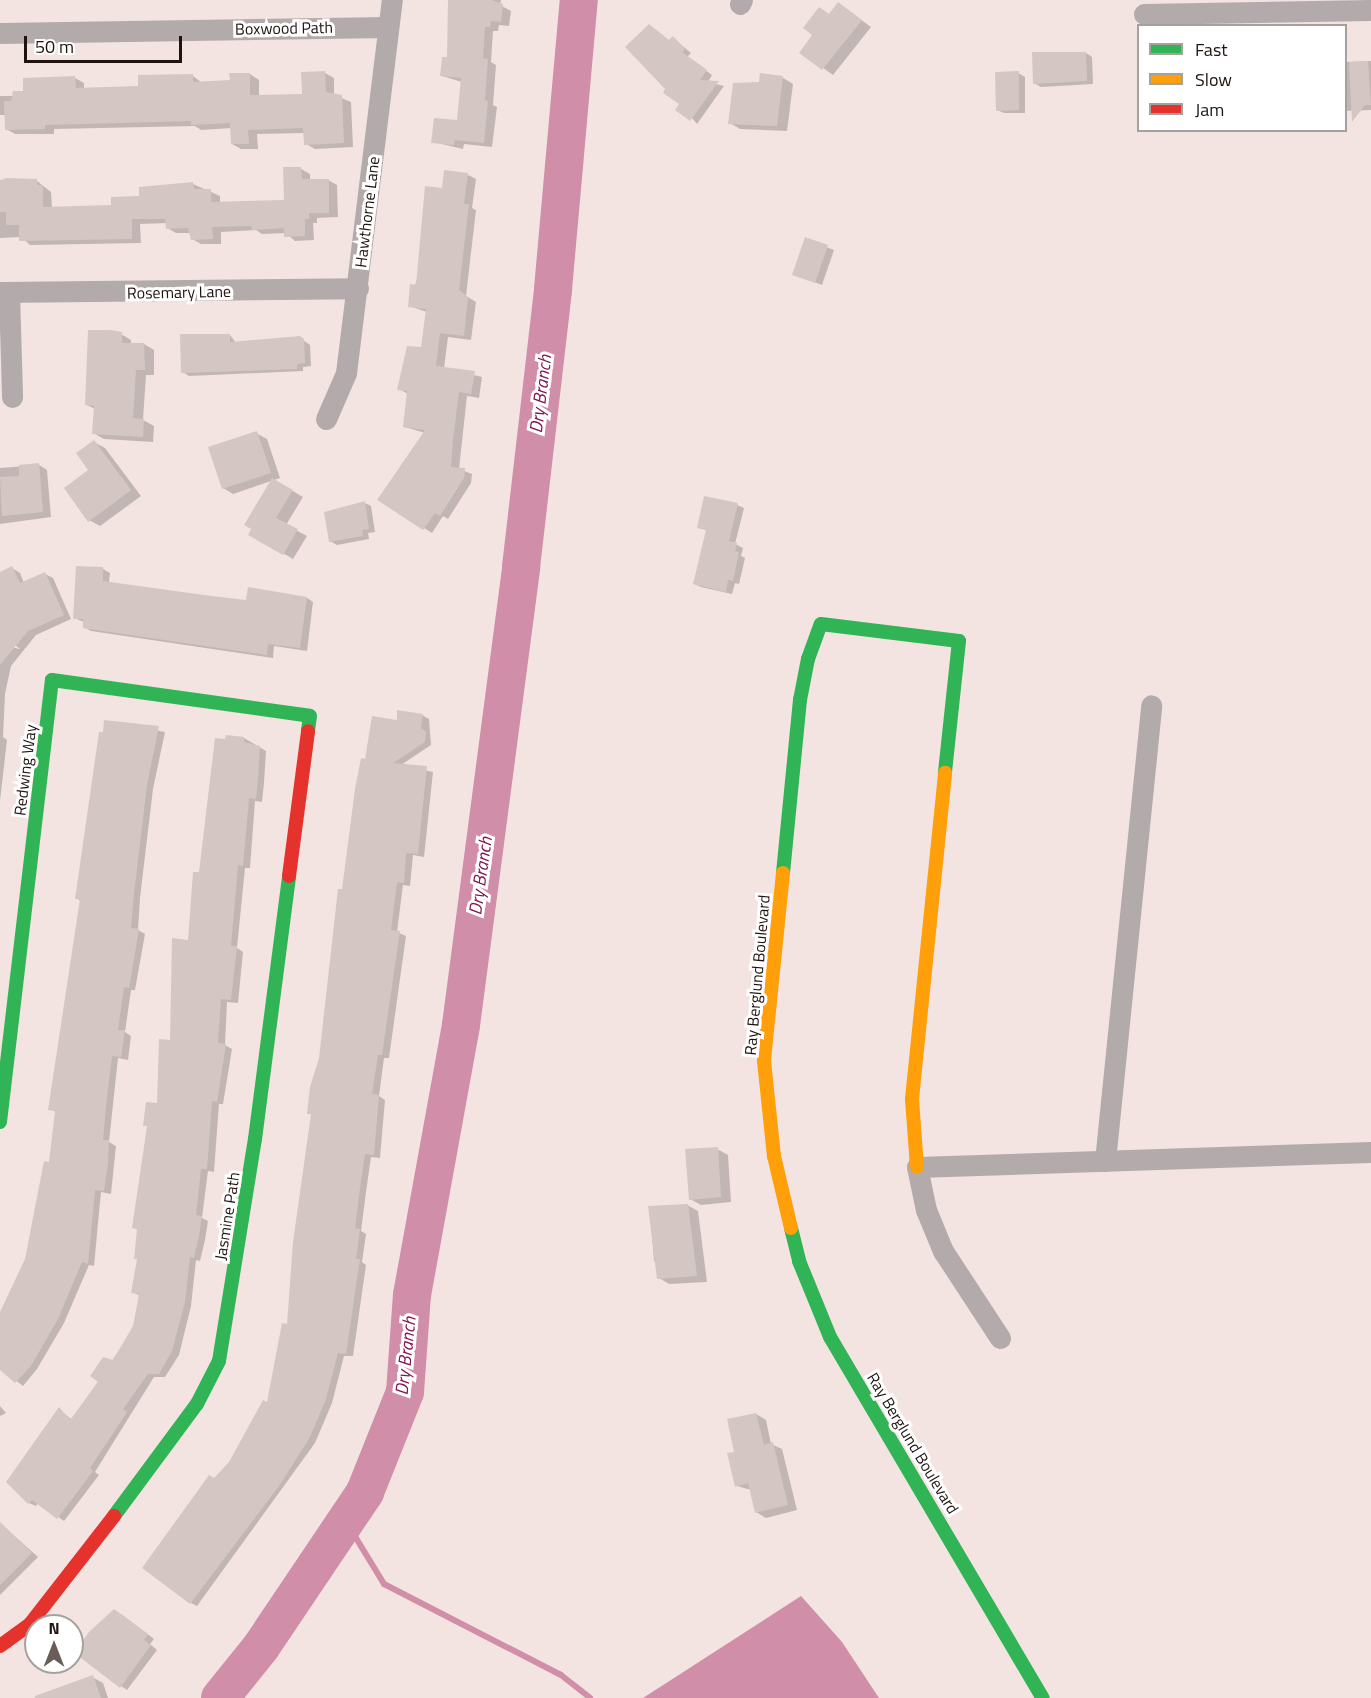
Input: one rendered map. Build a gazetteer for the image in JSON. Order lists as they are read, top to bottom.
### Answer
{
  "streets": {
    "street": [
      "Boxwood Path",
      "Hawthorne Lane",
      "Rosemary Lane",
      "Redwing Way",
      "Ray Berglund Boulevard",
      "Jasmine Path"
    ]
  },
  "crossings": [
    ["Boxwood Path", "Hawthorne Lane"],
    ["Hawthorne Lane", "Rosemary Lane"],
    ["Redwing Way", "Jasmine Path"]
  ],
  "water": ["Dry Branch"],
  "legend": ["Fast", "Slow", "Jam"],
  "scale_bar": "50 m",
  "north": "top"
}
